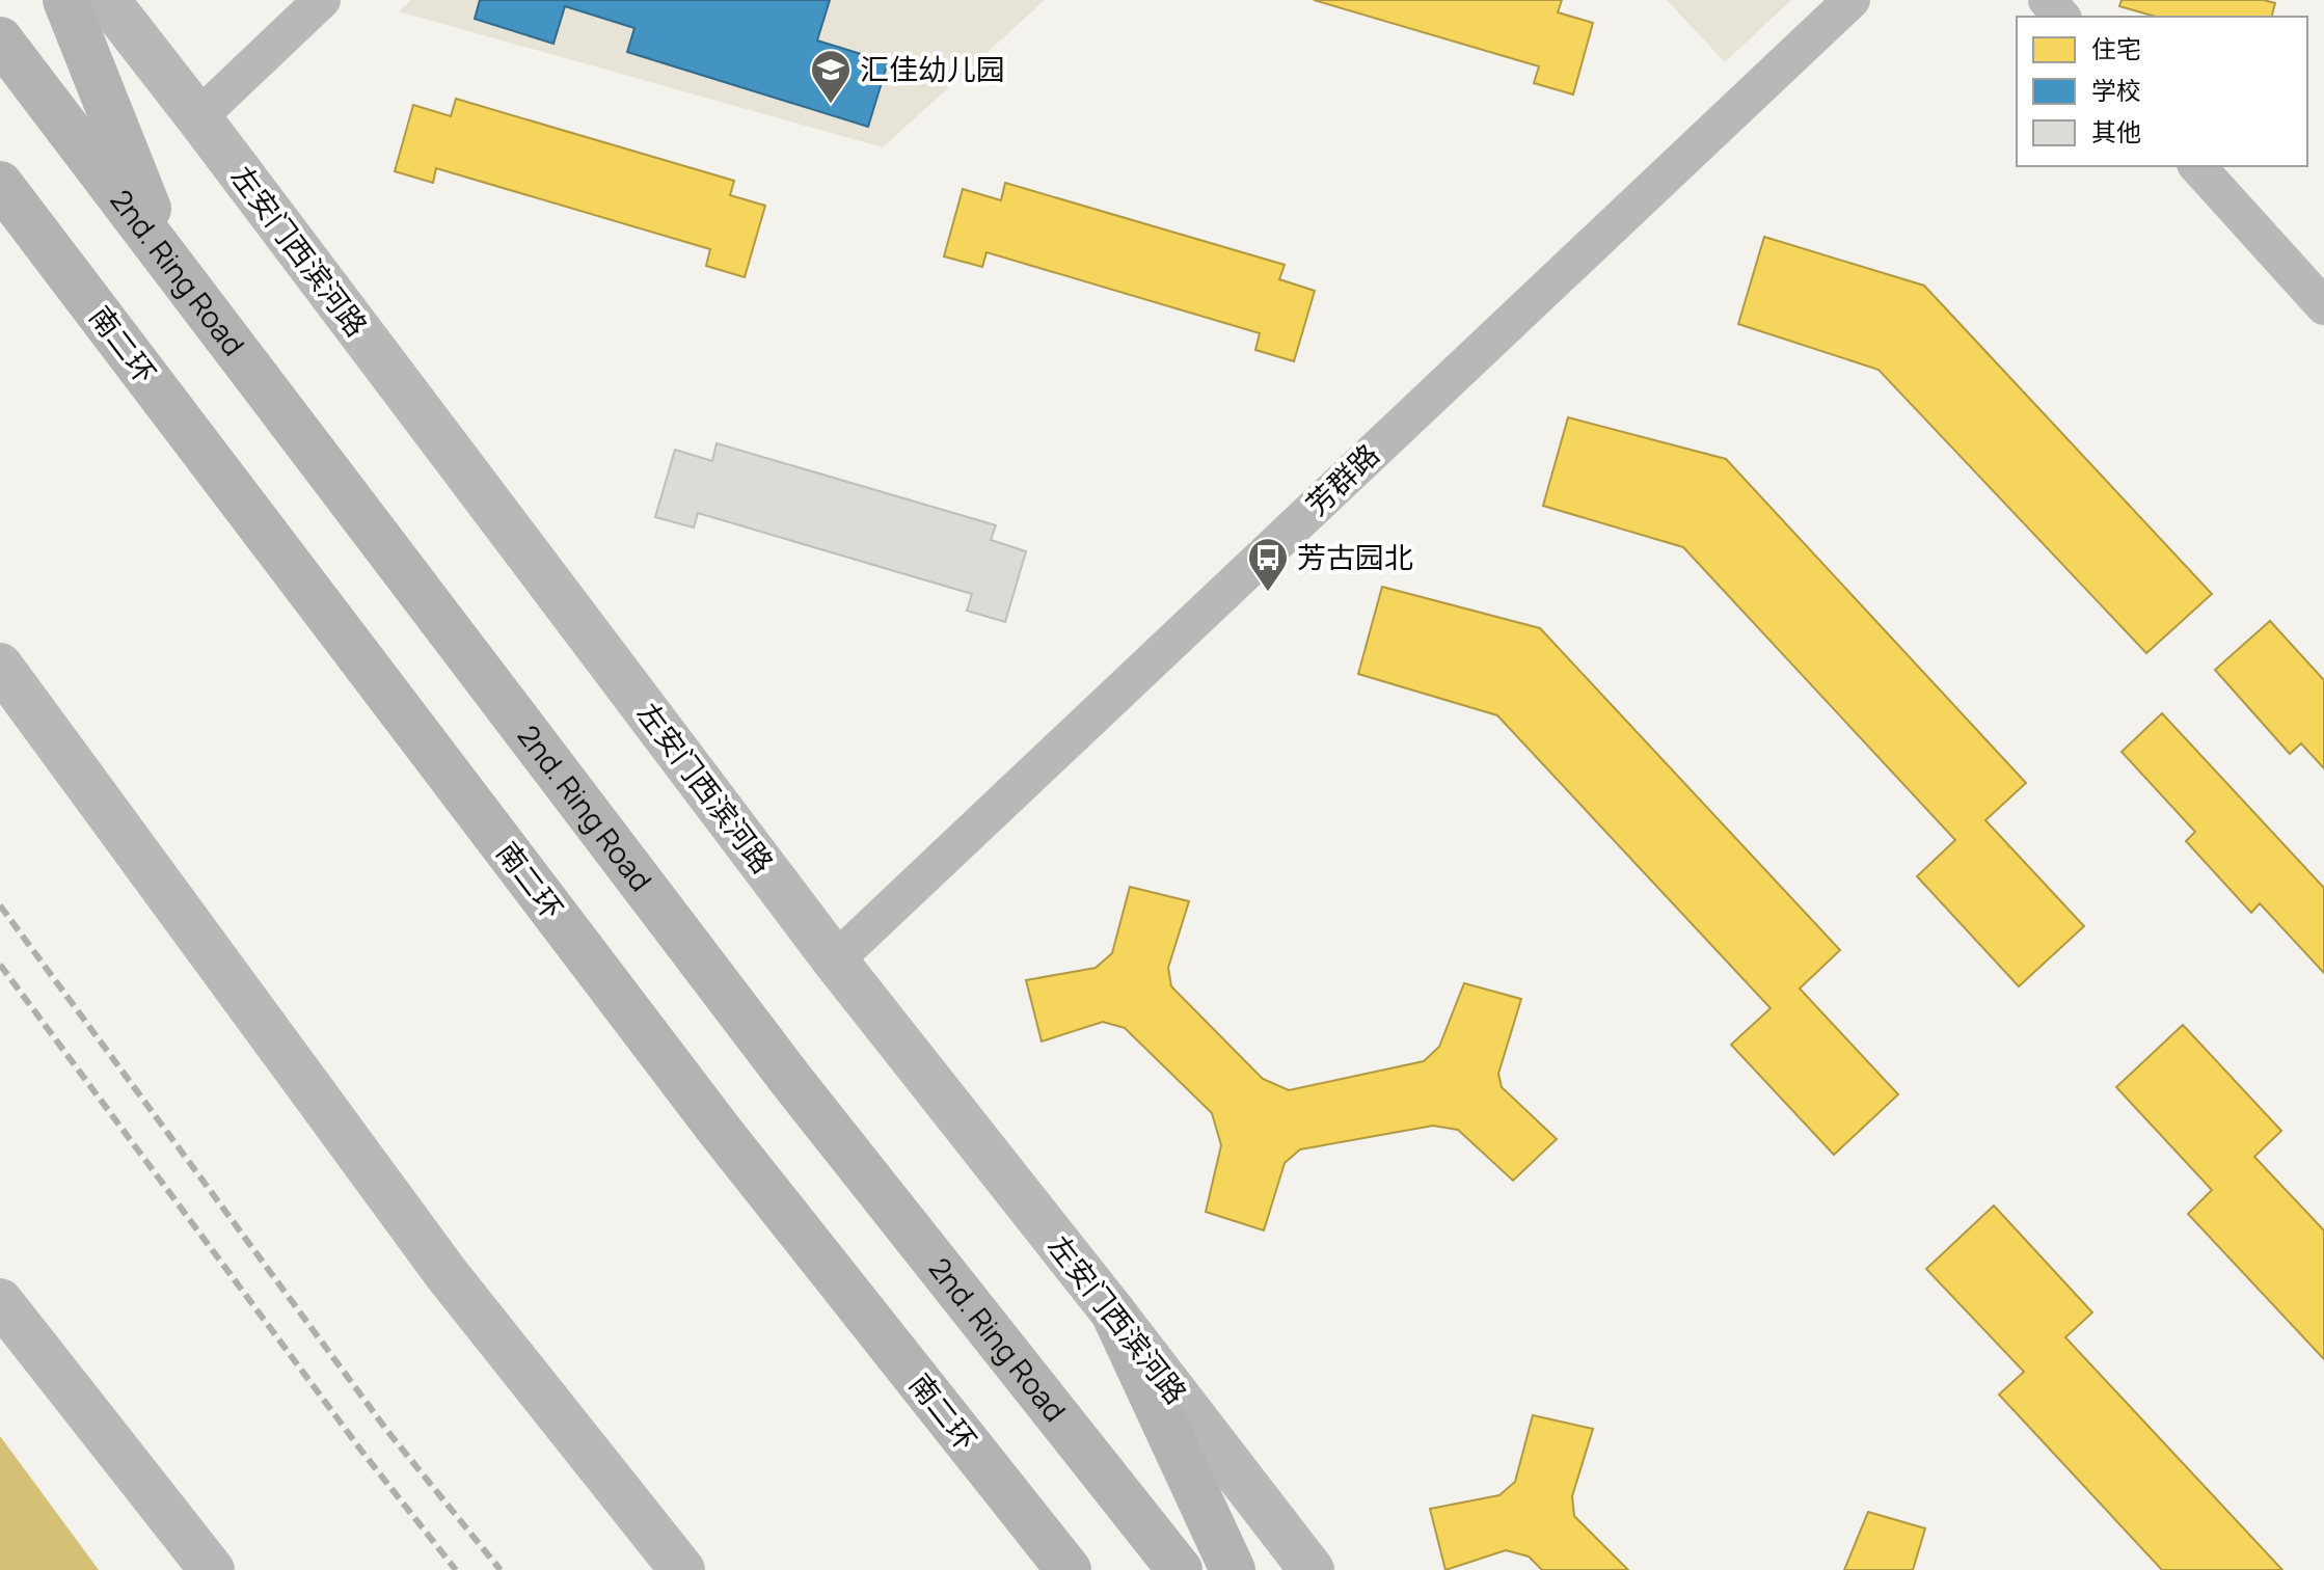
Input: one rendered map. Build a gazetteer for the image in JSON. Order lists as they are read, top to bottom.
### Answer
{
  "streets": {
    "highway": ["2nd. Ring Road", "南二环"],
    "street": ["左安门西滨河路", "芳群路"]
  },
  "crossings": [
    ["左安门西滨河路", "芳群路"]
  ],
  "places": {
    "school or university": ["汇佳幼儿园"],
    "bus stop": ["芳古园北"]
  },
  "legend": ["住宅", "学校", "其他"]
}
